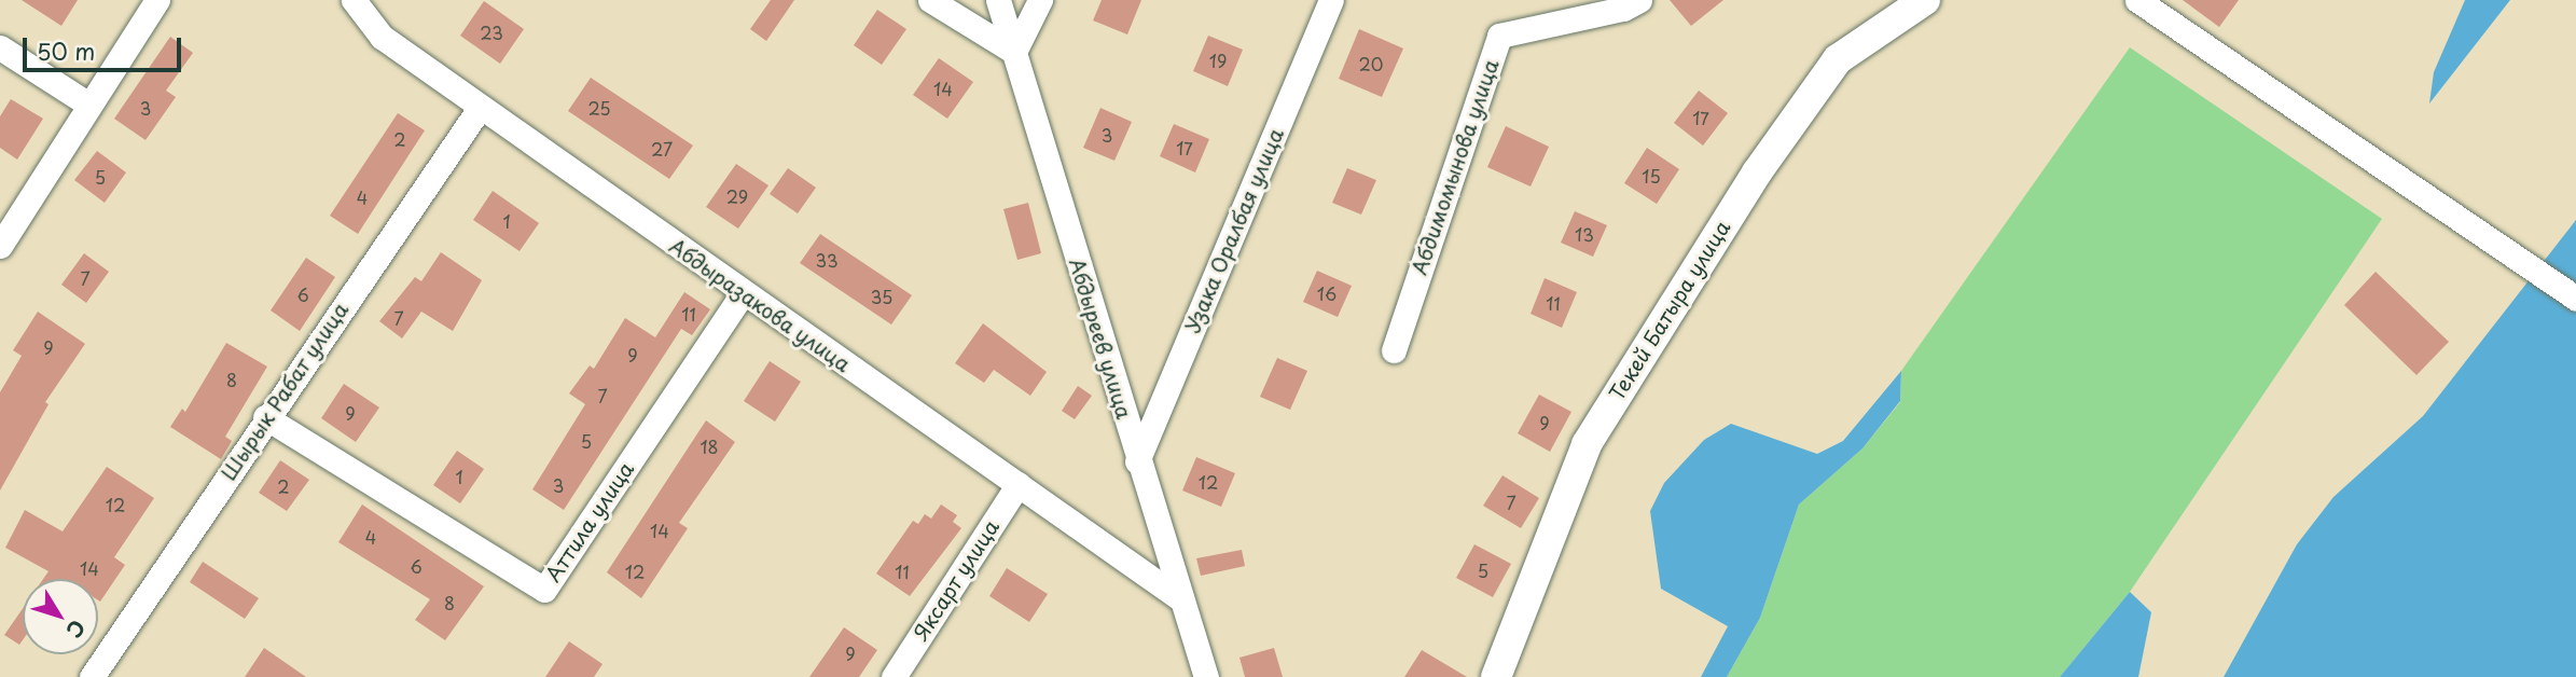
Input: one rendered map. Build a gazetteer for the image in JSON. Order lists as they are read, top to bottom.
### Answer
{
  "streets": {
    "street": [
      "Абдимомынова улица",
      "Узака Оралбая улица",
      "Абдыразакова улица",
      "Текей Батыра улица",
      "Абдыреев улица",
      "Шырык Рабат улица",
      "Аттила улица",
      "Яксарт улица"
    ]
  },
  "crossings": [
    ["Узака Оралбая улица", "Абдыреев улица"],
    ["Абдыразакова улица", "Абдыреев улица"],
    ["Абдыразакова улица", "Шырык Рабат улица"],
    ["Абдыразакова улица", "Аттила улица"],
    ["Абдыразакова улица", "Яксарт улица"],
    ["Шырык Рабат улица", "Аттила улица"]
  ],
  "house_numbers": [
    "23",
    "19",
    "20",
    "14",
    "3",
    "25",
    "17",
    "3",
    "2",
    "17",
    "27",
    "15",
    "5",
    "29",
    "4",
    "1",
    "13",
    "33",
    "7",
    "16",
    "6",
    "35",
    "11",
    "11",
    "7",
    "9",
    "9",
    "8",
    "7",
    "9",
    "9",
    "5",
    "18",
    "1",
    "12",
    "3",
    "2",
    "7",
    "12",
    "14",
    "4",
    "6",
    "14",
    "5",
    "12",
    "11",
    "8",
    "9"
  ],
  "scale_bar": "50 m",
  "north": "bottom right"
}
